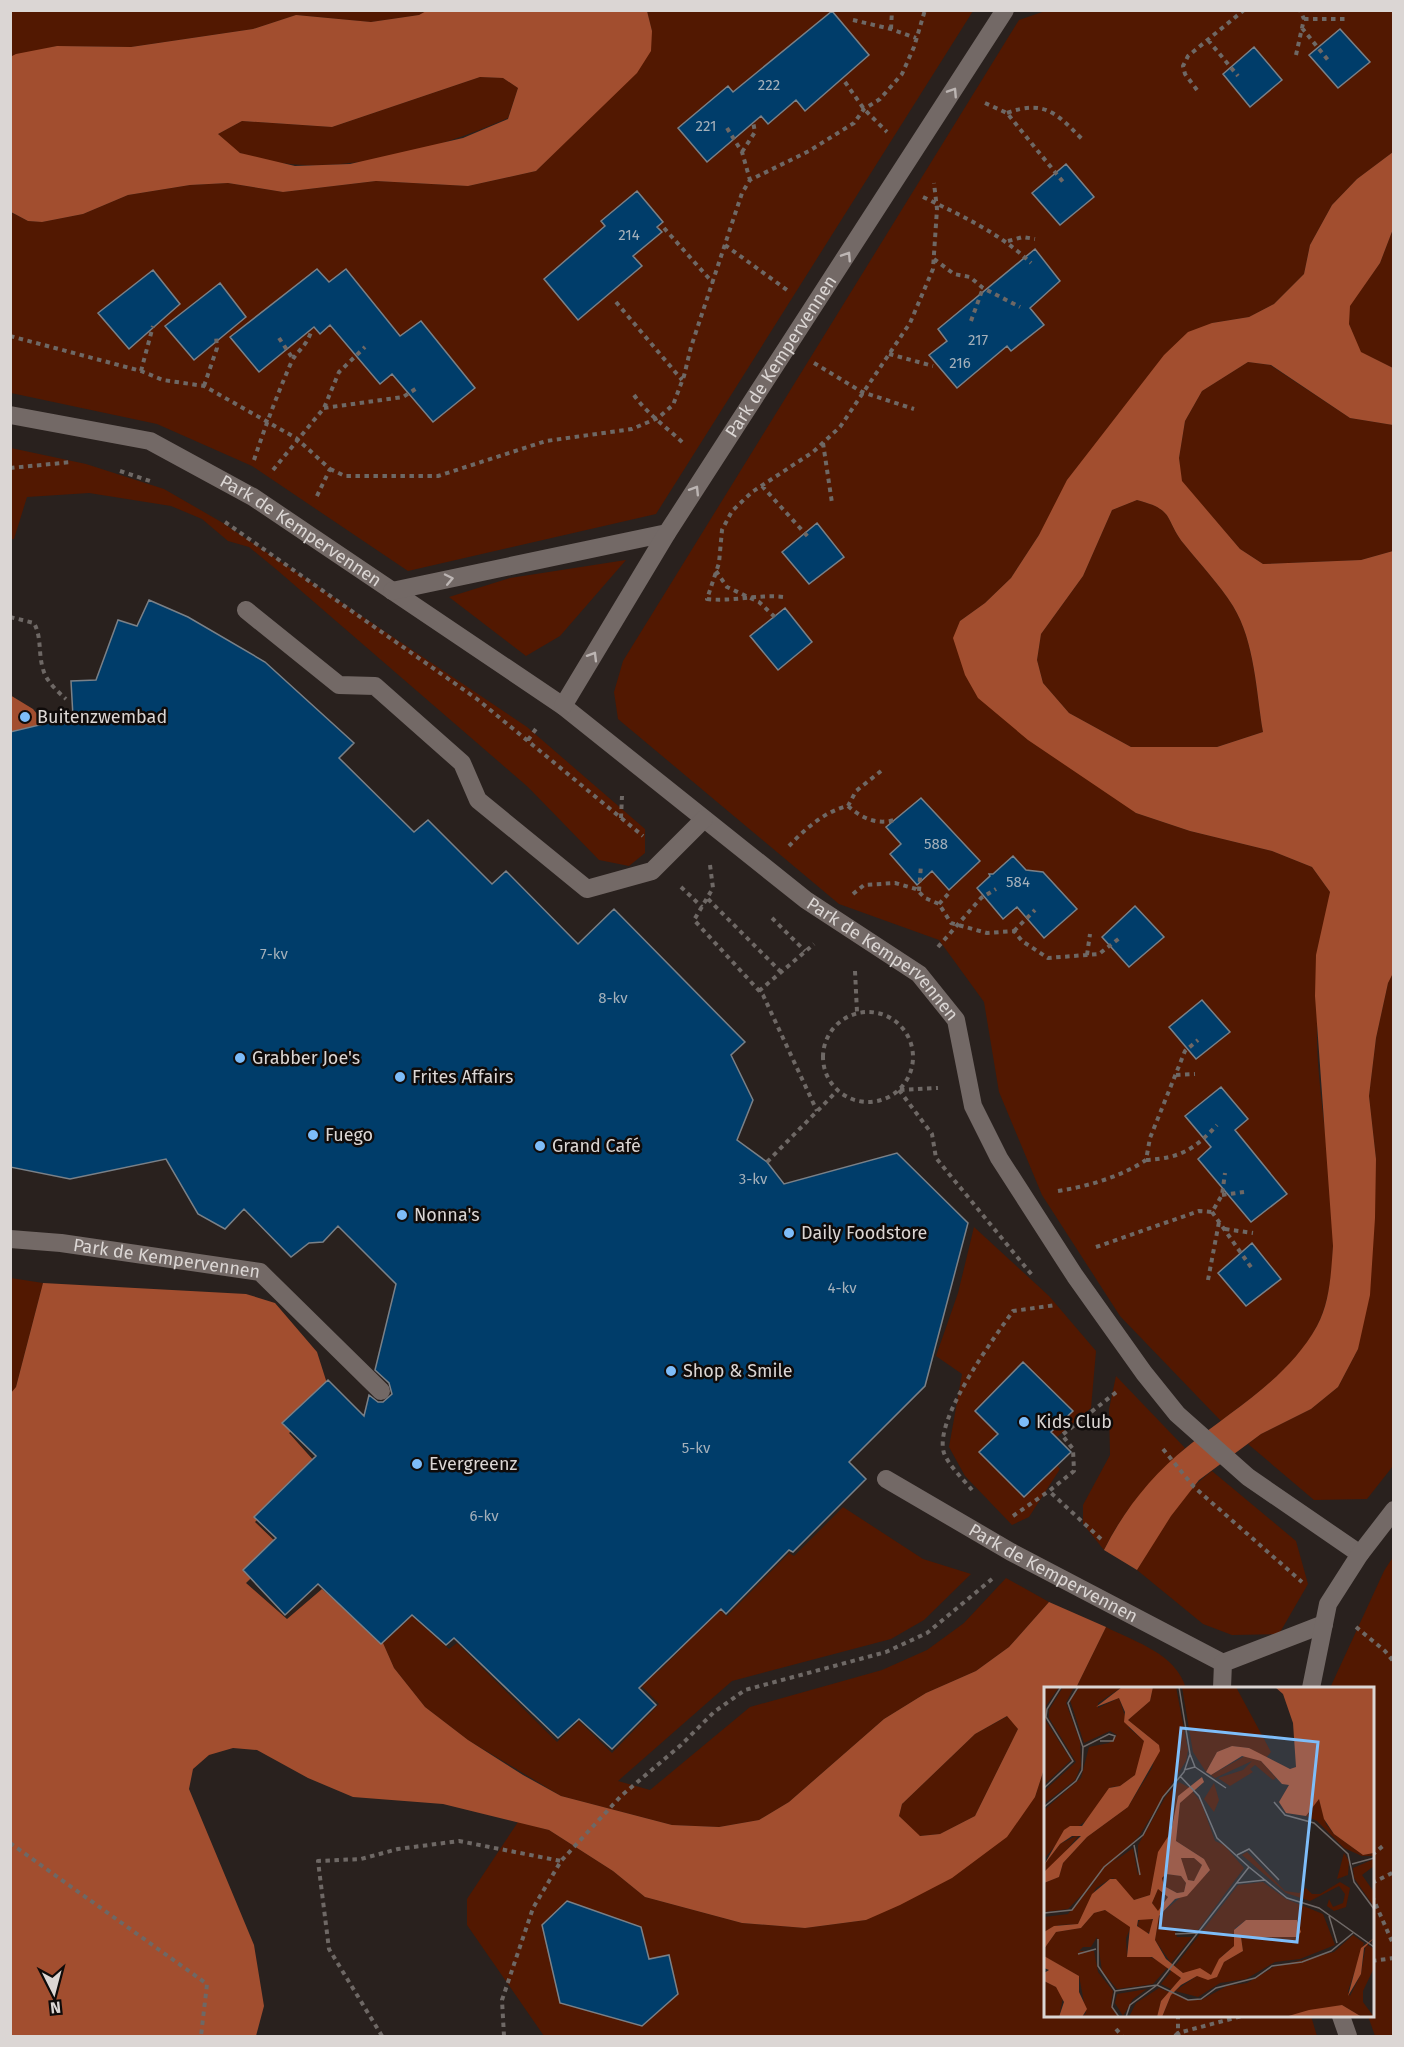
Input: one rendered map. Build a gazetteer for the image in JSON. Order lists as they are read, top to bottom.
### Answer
{
  "streets": {
    "lane": ["Park de Kempervennen"]
  },
  "places": [
    "Buitenzwembad",
    "Grabber Joe's",
    "Frites Affairs",
    "Fuego",
    "Grand Café",
    "Nonna's",
    "Daily Foodstore",
    "Shop & Smile",
    "Kids Club",
    "Evergreenz"
  ],
  "house_numbers": [
    "222",
    "221",
    "214",
    "217",
    "216",
    "588",
    "584",
    "7-kv",
    "8-kv",
    "3-kv",
    "4-kv",
    "5-kv",
    "6-kv"
  ],
  "north": "bottom"
}
